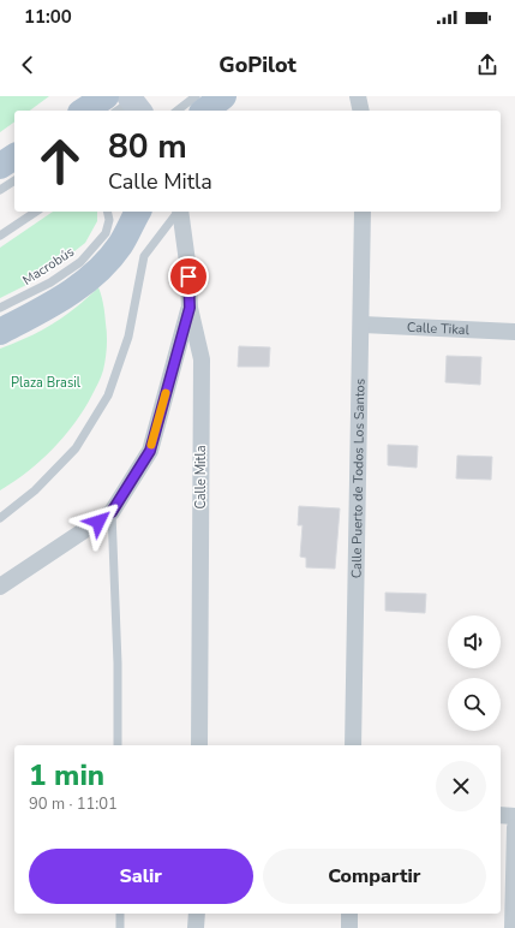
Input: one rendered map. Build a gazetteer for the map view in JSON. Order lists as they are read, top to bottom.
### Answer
{
  "streets": {
    "street": ["Calle Tikal", "Calle Mitla", "Calle Puerto de Todos Los Santos"],
    "lane": ["Macrobús"]
  },
  "crossings": [
    ["Calle Tikal", "Calle Puerto de Todos Los Santos"]
  ],
  "parks": ["Plaza Brasil"],
  "page": {
    "status": "11:00",
    "header": "GoPilot",
    "turn": ["80 m", "Calle Mitla"],
    "heading": ["1 min", "90 m · 11:01"],
    "buttons": ["Salir", "Compartir"]
  }
}
